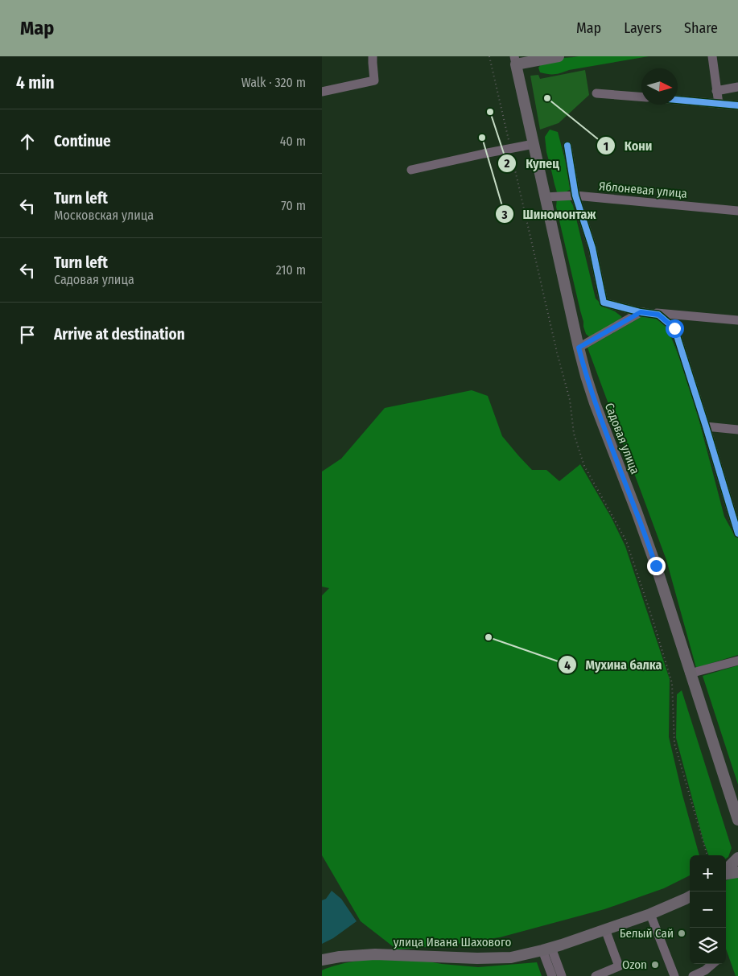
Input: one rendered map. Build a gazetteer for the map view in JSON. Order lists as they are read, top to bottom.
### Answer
{
  "streets": {
    "main road": ["Садовая улица", "улица Ивана Шахового"],
    "street": ["Яблоневая улица"]
  },
  "crossings": [
    ["Яблоневая улица", "Садовая улица"]
  ],
  "places": [
    "Кони",
    "Купец",
    "Шиномонтаж",
    "Мухина балка",
    "Белый Сай",
    "Ozon"
  ],
  "north": "right",
  "page": {
    "header": "Map",
    "nav": ["Map", "Layers", "Share"],
    "heading": ["4 min", "Walk · 320 m"],
    "list": [
      ["Continue", "40 m"],
      ["Turn left", "Московская улица", "70 m"],
      ["Turn left", "Садовая улица", "210 m"],
      "Arrive at destination"
    ],
    "map_buttons": ["+", "−"]
  }
}
